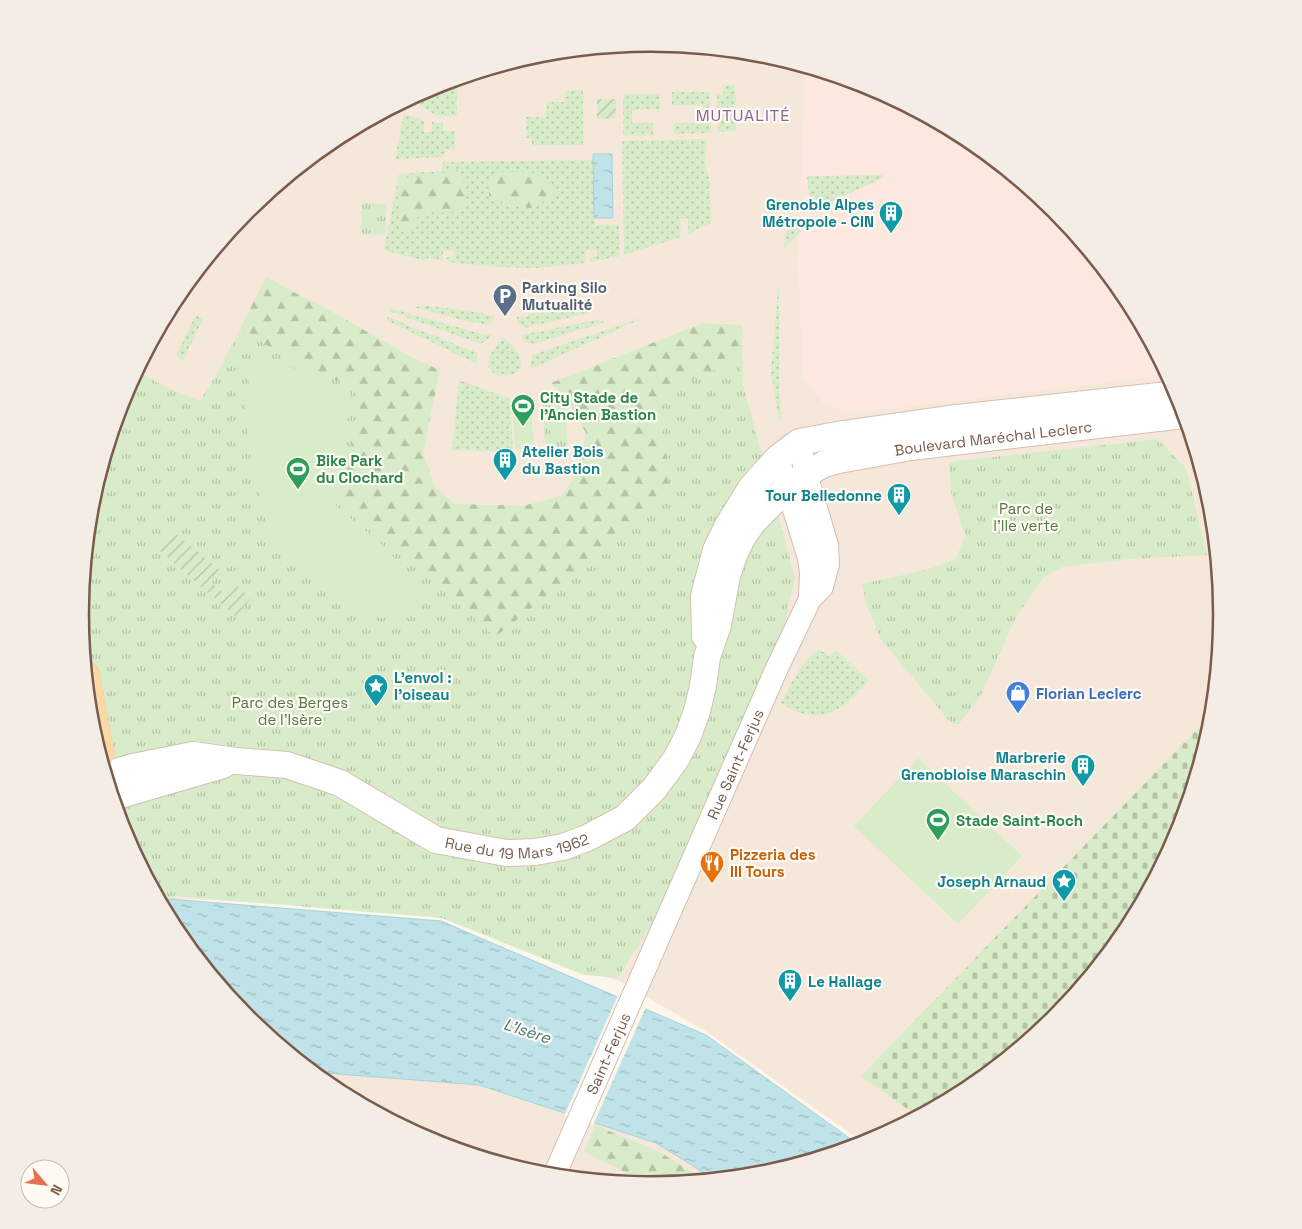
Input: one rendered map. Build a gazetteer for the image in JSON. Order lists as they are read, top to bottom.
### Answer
{
  "streets": {
    "main road": ["Boulevard Maréchal Leclerc", "Rue du 19 Mars 1962"],
    "street": ["Rue Saint-Ferjus", "Saint-Ferjus"]
  },
  "crossings": [
    ["Boulevard Maréchal Leclerc", "Rue Saint-Ferjus"],
    ["Boulevard Maréchal Leclerc", "Rue du 19 Mars 1962"],
    ["Rue Saint-Ferjus", "Rue du 19 Mars 1962"],
    ["Rue Saint-Ferjus", "Saint-Ferjus"]
  ],
  "districts": ["MUTUALITÉ"],
  "water": ["L'Isère"],
  "parks": ["Parc de l'Ile verte", "Parc des Berges de l'Isère"],
  "places": {
    "building": [
      "Grenoble Alpes Métropole - CIN",
      "Atelier Bois du Bastion",
      "Tour Belledonne",
      "Marbrerie Grenobloise Maraschin",
      "Le Hallage"
    ],
    "parking": ["Parking Silo Mutualité"],
    "sports": ["City Stade de l'Ancien Bastion", "Bike Park du Clochard", "Stade Saint-Roch"],
    "place": ["L'envol : l'oiseau", "Joseph Arnaud"],
    "shop": ["Florian Leclerc"],
    "restaurant": ["Pizzeria des III Tours"]
  },
  "north": "bottom right"
}
